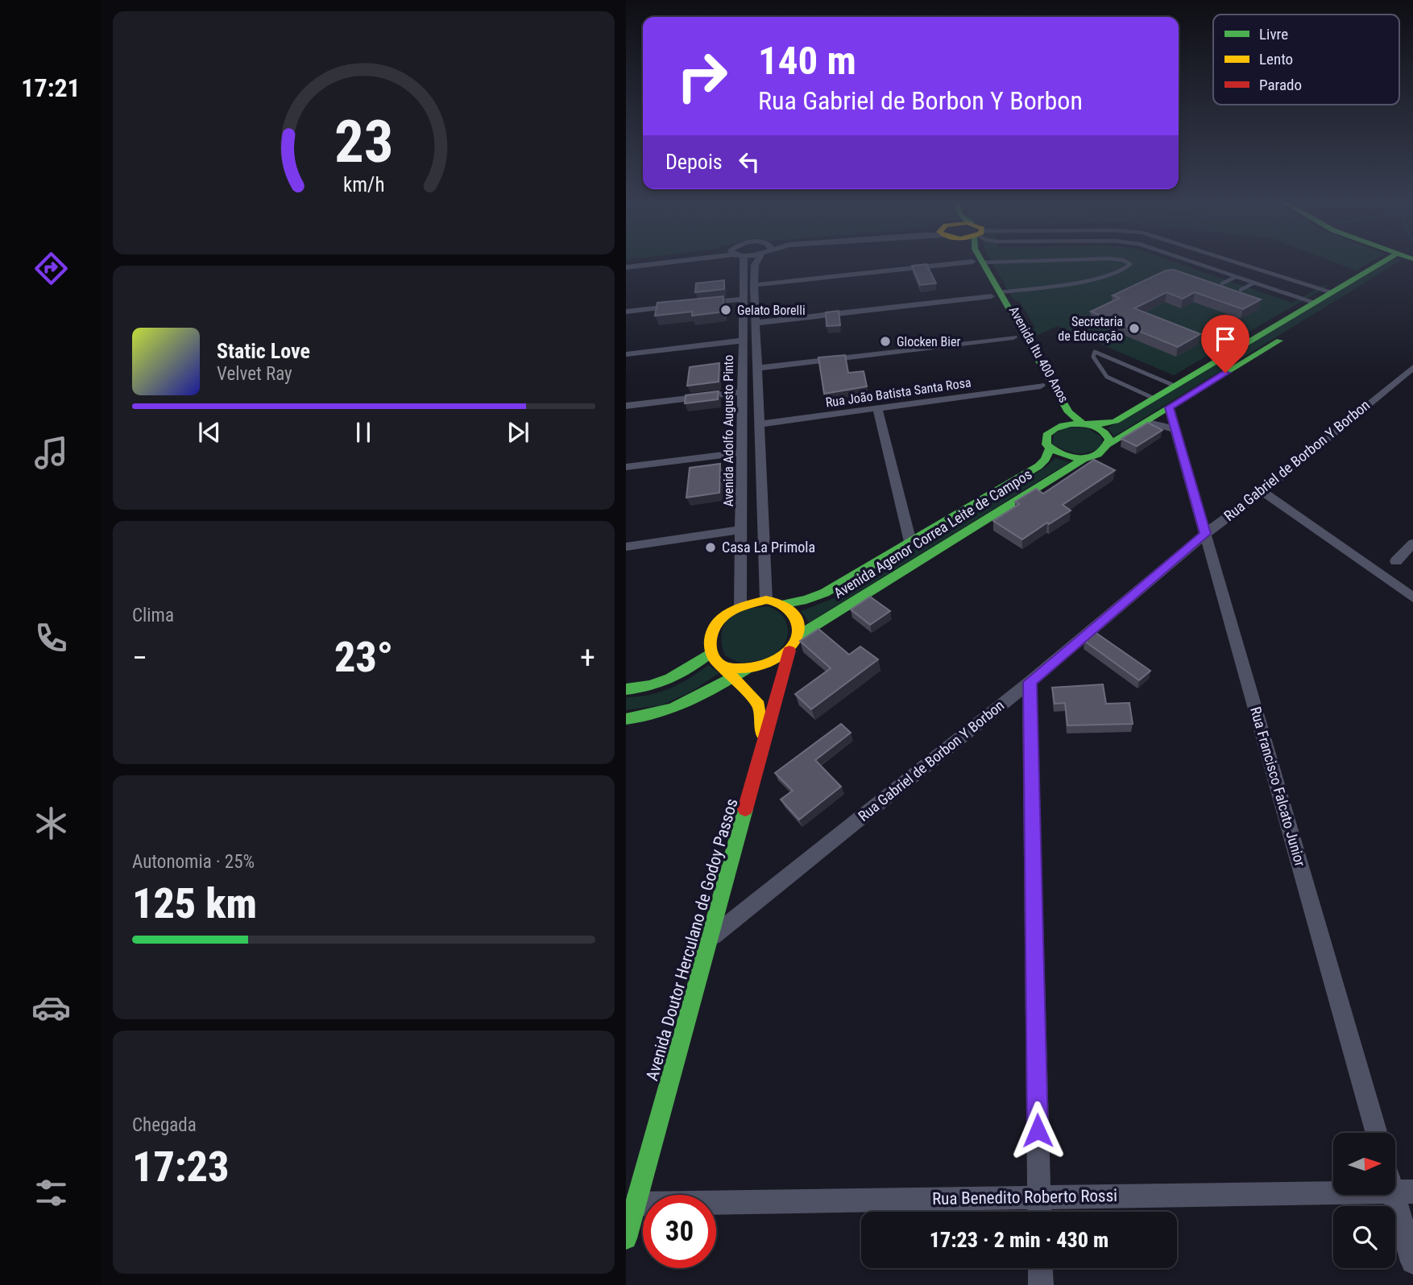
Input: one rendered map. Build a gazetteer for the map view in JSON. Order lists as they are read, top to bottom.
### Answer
{
  "streets": {
    "street": [
      "Avenida Itu 400 Anos",
      "Rua João Batista Santa Rosa",
      "Avenida Adolfo Augusto Pinto",
      "Rua Gabriel de Borbon Y Borbon",
      "Avenida Agenor Correa Leite de Campos",
      "Rua Francisco Falcato Junior",
      "Avenida Doutor Herculano de Godoy Passos",
      "Rua Benedito Roberto Rossi"
    ]
  },
  "crossings": [
    ["Avenida Itu 400 Anos", "Rua João Batista Santa Rosa"],
    ["Avenida Itu 400 Anos", "Avenida Agenor Correa Leite de Campos"],
    ["Rua João Batista Santa Rosa", "Avenida Adolfo Augusto Pinto"],
    ["Avenida Adolfo Augusto Pinto", "Avenida Agenor Correa Leite de Campos"],
    ["Avenida Adolfo Augusto Pinto", "Avenida Doutor Herculano de Godoy Passos"],
    ["Rua Gabriel de Borbon Y Borbon", "Rua Francisco Falcato Junior"],
    ["Rua Gabriel de Borbon Y Borbon", "Avenida Doutor Herculano de Godoy Passos"],
    ["Avenida Agenor Correa Leite de Campos", "Avenida Doutor Herculano de Godoy Passos"],
    ["Avenida Doutor Herculano de Godoy Passos", "Rua Benedito Roberto Rossi"]
  ],
  "places": [
    "Gelato Borelli",
    "Secretaria de Educação",
    "Glocken Bier",
    "Casa La Primola"
  ],
  "legend": ["Livre", "Lento", "Parado"],
  "north": "right",
  "page": {
    "tabs": "17:21",
    "turn": ["140 m", "Rua Gabriel de Borbon Y Borbon"],
    "then": "Depois",
    "song": ["Static Love", "Velvet Ray"],
    "tile": [
      "Clima",
      ["Autonomia · 25%", "125 km"],
      ["Chegada", "17:23"]
    ],
    "heat": ["−", "23°", "+"],
    "limit": "30",
    "trip": "17:23 · 2 min · 430 m",
    "gauge": ["23", "km/h"]
  }
}
